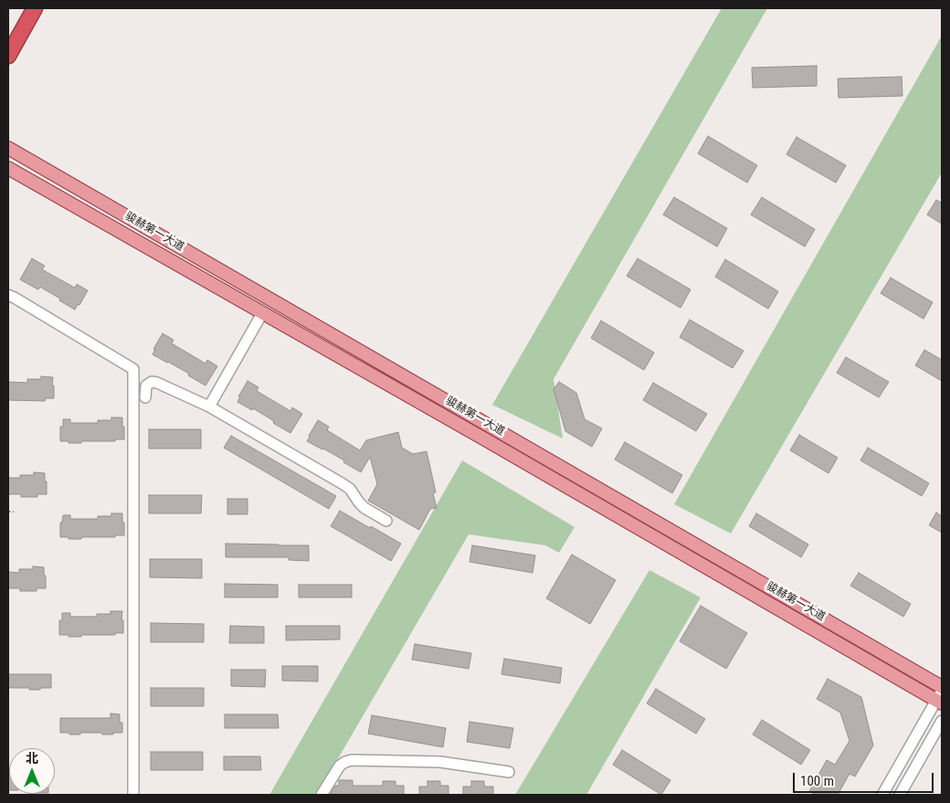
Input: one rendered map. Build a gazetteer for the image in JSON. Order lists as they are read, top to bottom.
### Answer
{
  "streets": {
    "main road": ["骏赫第一大道"]
  },
  "scale_bar": "100 m",
  "north": "top"
}
